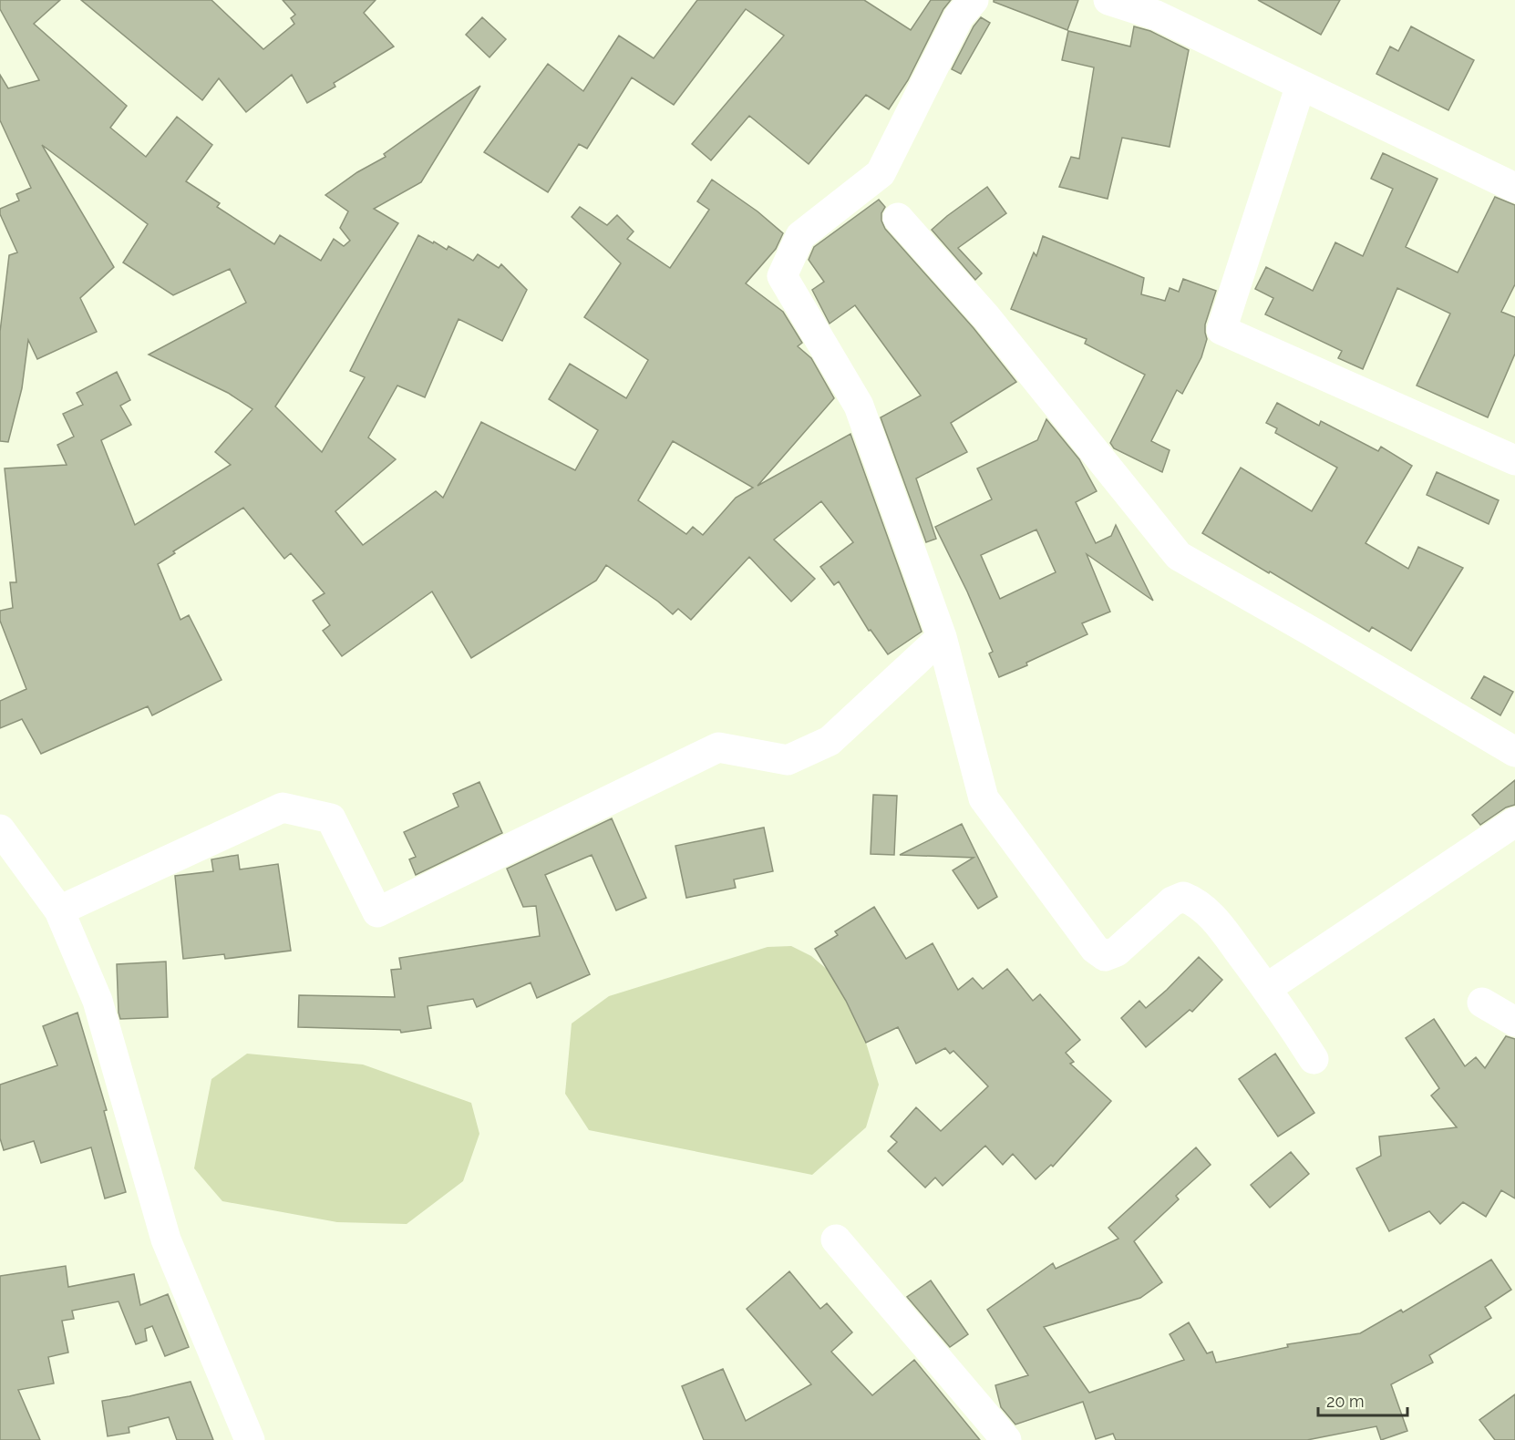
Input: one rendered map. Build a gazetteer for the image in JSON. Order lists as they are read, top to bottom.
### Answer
{
  "scale_bar": "20 m"
}
